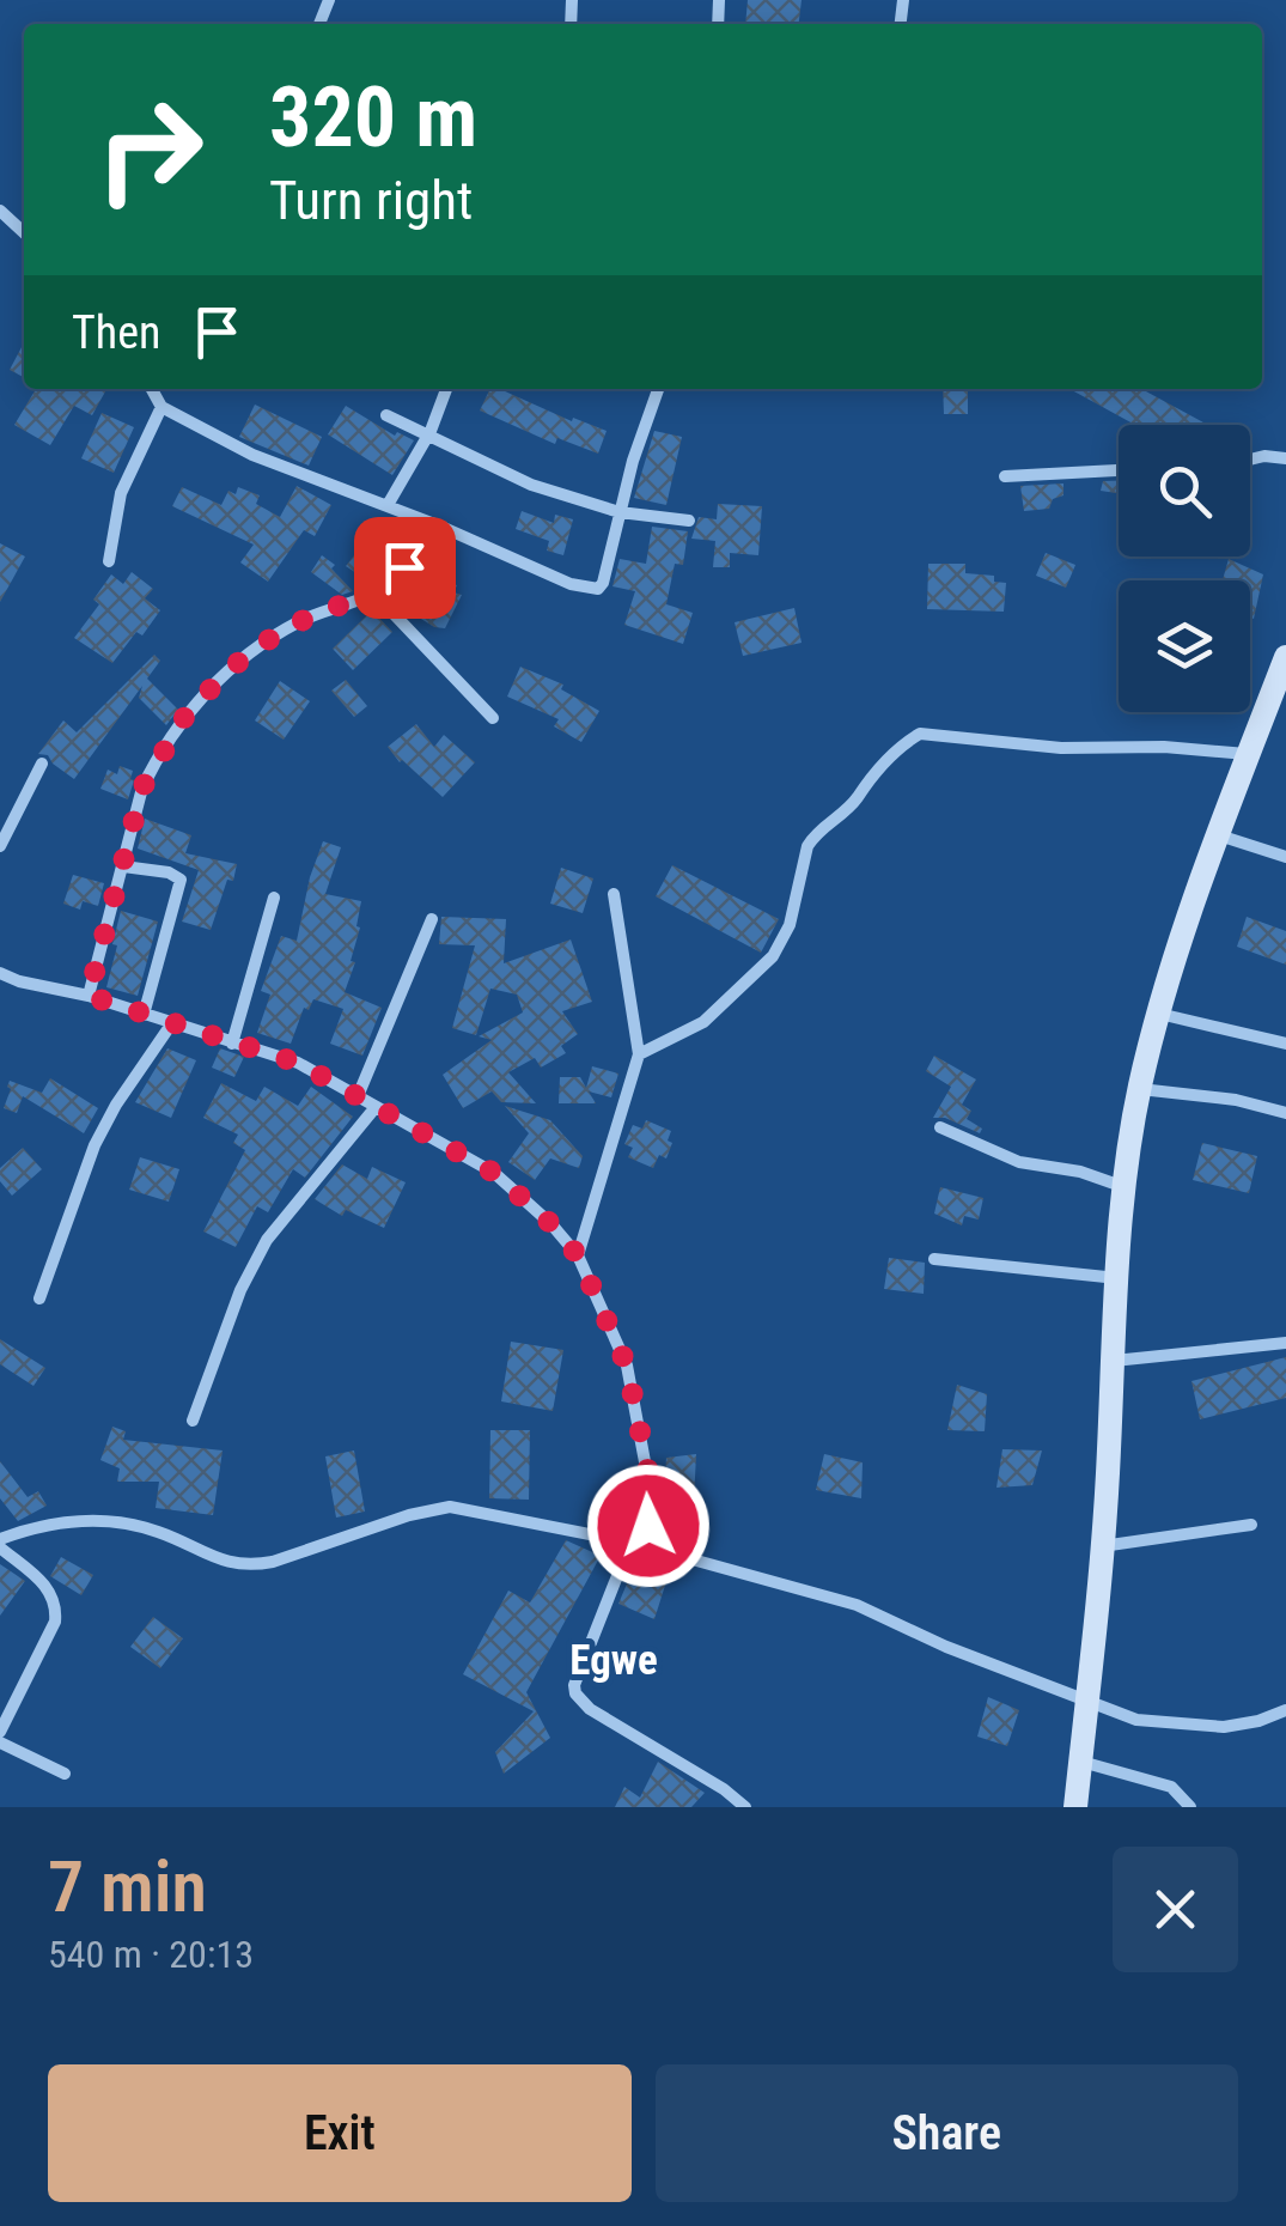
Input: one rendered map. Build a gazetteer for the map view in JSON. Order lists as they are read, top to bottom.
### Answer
{
  "districts": ["Egwe"],
  "page": {
    "turn": ["320 m", "Turn right"],
    "then": "Then",
    "heading": ["7 min", "540 m · 20:13"],
    "buttons": ["Exit", "Share"]
  }
}
